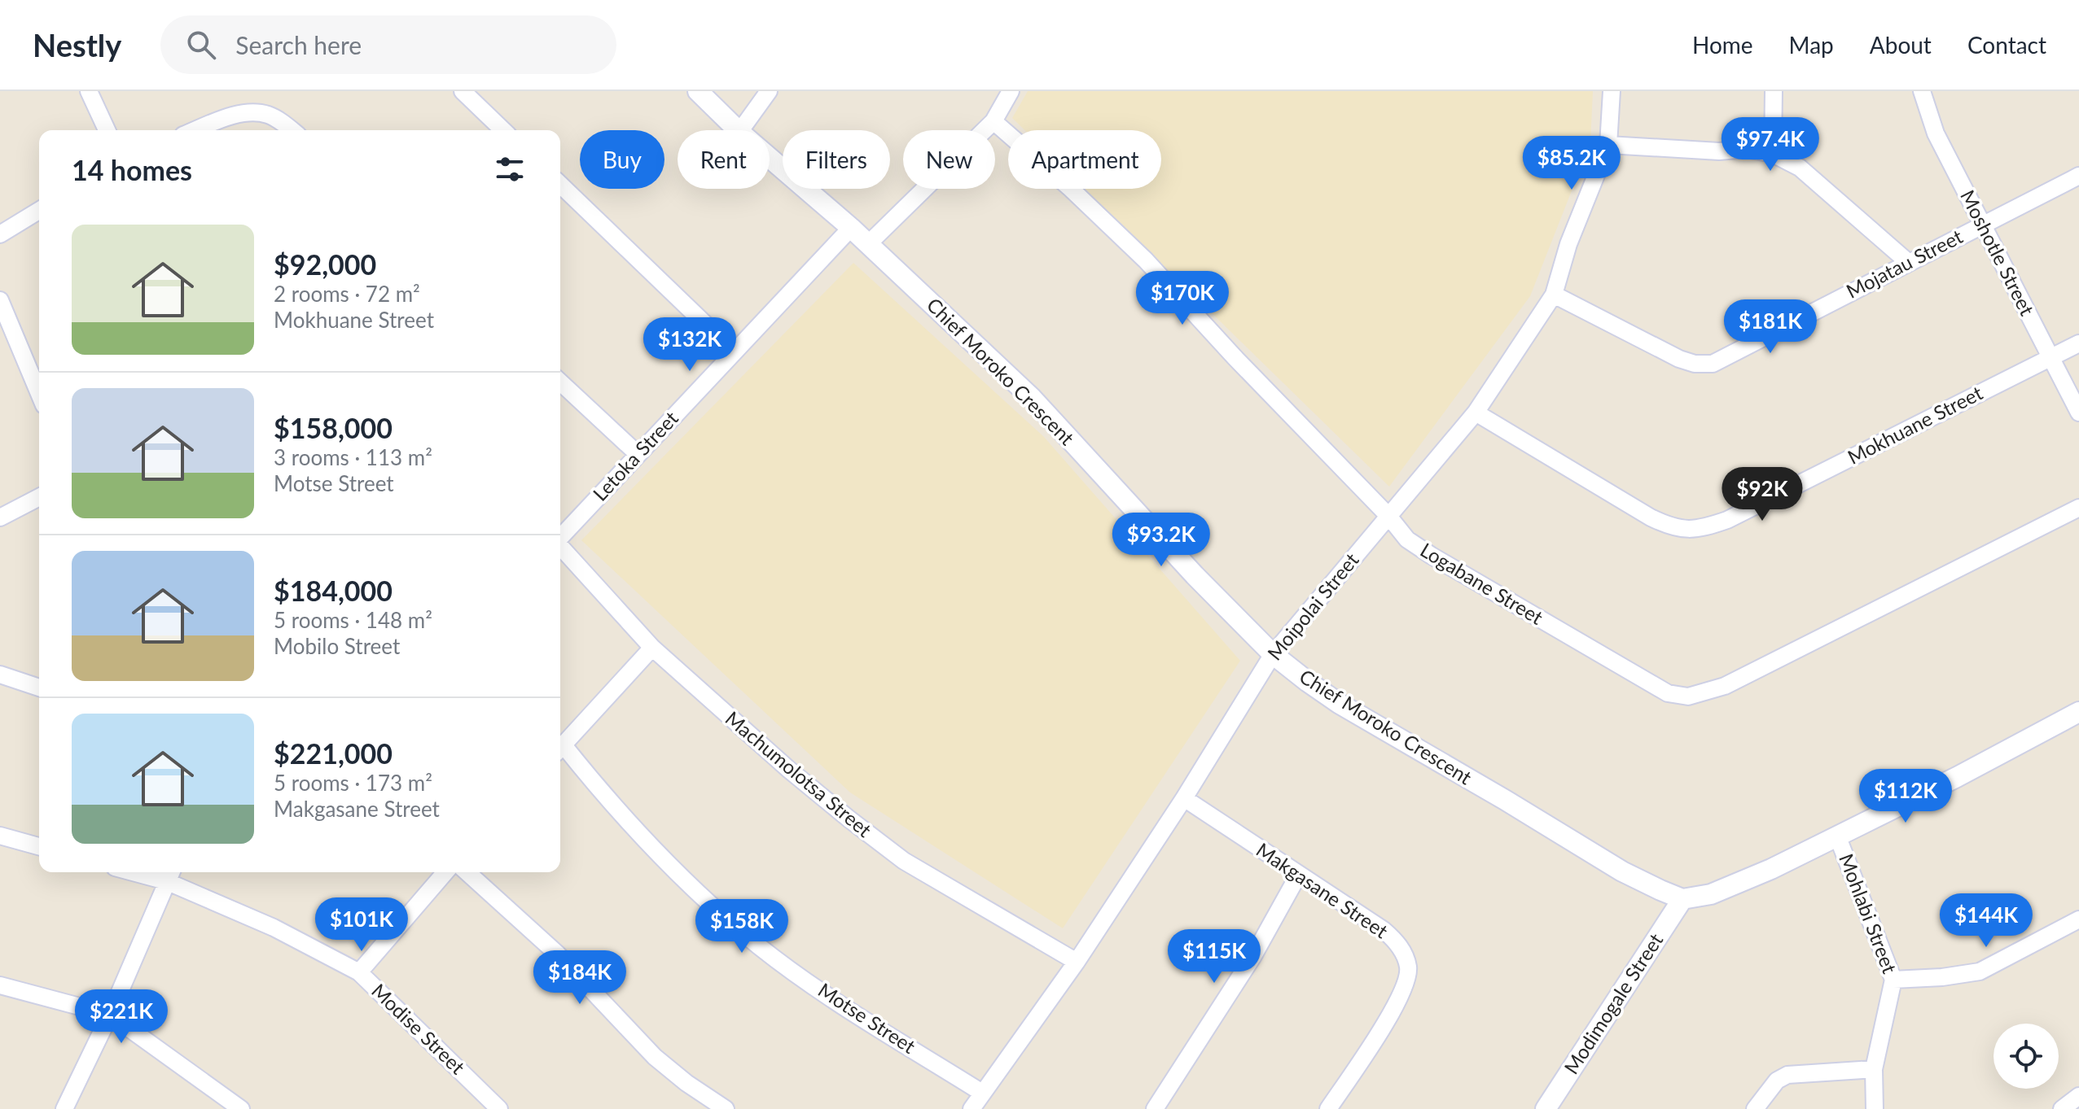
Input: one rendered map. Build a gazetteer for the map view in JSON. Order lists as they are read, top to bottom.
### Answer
{
  "streets": {
    "street": [
      "Moshotle Street",
      "Mojatau Street",
      "Chief Moroko Crescent",
      "Mokhuane Street",
      "Letoka Street",
      "Logabane Street",
      "Moipolai Street",
      "Machumolotsa Street",
      "Makgasane Street",
      "Mohlabi Street",
      "Modimogale Street",
      "Motse Street",
      "Modise Street"
    ]
  },
  "crossings": [
    ["Moshotle Street", "Mojatau Street"],
    ["Moshotle Street", "Mokhuane Street"],
    ["Mojatau Street", "Moipolai Street"],
    ["Chief Moroko Crescent", "Letoka Street"],
    ["Chief Moroko Crescent", "Moipolai Street"],
    ["Chief Moroko Crescent", "Modimogale Street"],
    ["Mokhuane Street", "Moipolai Street"],
    ["Logabane Street", "Moipolai Street"],
    ["Moipolai Street", "Machumolotsa Street"],
    ["Moipolai Street", "Makgasane Street"],
    ["Moipolai Street", "Motse Street"]
  ],
  "page": {
    "header": "Nestly",
    "search": "Search here",
    "nav": [
      "Home",
      "Map",
      "About",
      "Contact"
    ],
    "price": [
      "$97.4K",
      "$85.2K",
      "$170K",
      "$181K",
      "$132K",
      "$92K",
      "$93.2K",
      "$112K",
      "$144K",
      "$101K",
      "$158K",
      "$115K",
      "$184K",
      "$221K"
    ],
    "chip": [
      "Buy",
      "Rent",
      "Filters",
      "New",
      "Apartment"
    ],
    "heading": "14 homes",
    "list": [
      {
        "name": "$92,000",
        "note": "2 rooms · 72 m² · Mokhuane Street"
      },
      {
        "name": "$158,000",
        "note": "3 rooms · 113 m² · Motse Street"
      },
      {
        "name": "$184,000",
        "note": "5 rooms · 148 m² · Mobilo Street"
      },
      {
        "name": "$221,000",
        "note": "5 rooms · 173 m² · Makgasane Street"
      }
    ]
  }
}
